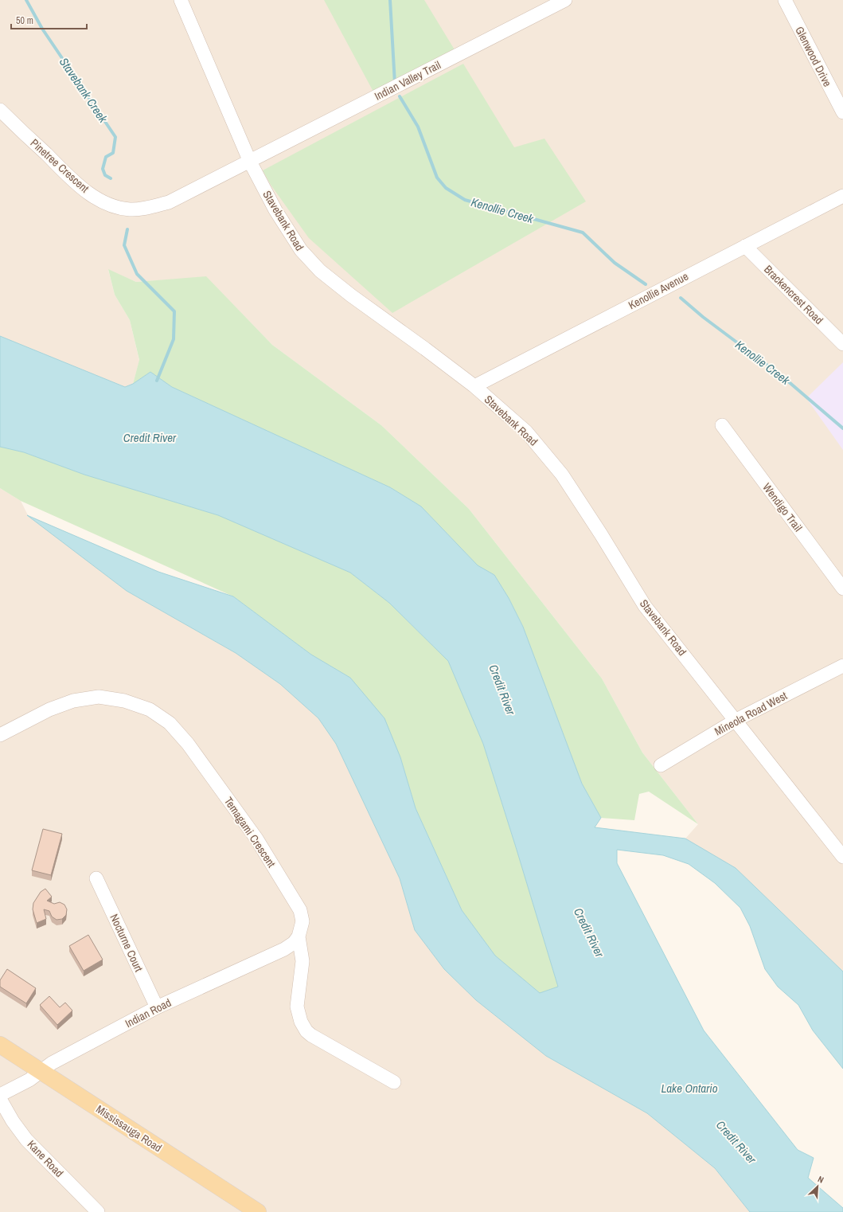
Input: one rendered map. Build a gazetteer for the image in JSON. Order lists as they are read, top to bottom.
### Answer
{
  "streets": {
    "main road": ["Mississauga Road"],
    "street": [
      "Glenwood Drive",
      "Indian Valley Trail",
      "Pinetree Crescent",
      "Stavebank Road",
      "Kenollie Avenue",
      "Brackencrest Road",
      "Wendigo Trail",
      "Mineola Road West",
      "Temagami Crescent",
      "Nocturne Court",
      "Indian Road",
      "Kane Road"
    ]
  },
  "crossings": [
    ["Indian Valley Trail", "Pinetree Crescent"],
    ["Indian Valley Trail", "Stavebank Road"],
    ["Pinetree Crescent", "Stavebank Road"],
    ["Stavebank Road", "Kenollie Avenue"],
    ["Stavebank Road", "Mineola Road West"],
    ["Kenollie Avenue", "Brackencrest Road"],
    ["Temagami Crescent", "Indian Road"],
    ["Nocturne Court", "Indian Road"],
    ["Indian Road", "Mississauga Road"]
  ],
  "water": [
    "Stavebank Creek",
    "Kenollie Creek",
    "Credit River",
    "Lake Ontario"
  ],
  "scale_bar": "50 m",
  "north": "top right"
}
